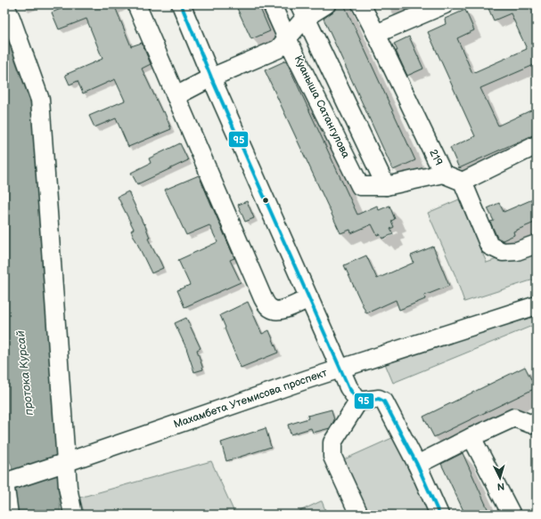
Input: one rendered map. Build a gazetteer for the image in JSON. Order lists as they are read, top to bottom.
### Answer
{
  "streets": {
    "street": ["Куаныша Сатангулова", "219", "Махамбета Утемисова проспект"]
  },
  "crossings": [
    ["Куаныша Сатангулова", "219"]
  ],
  "water": ["протока Курсай"],
  "lines": ["transit line 95"],
  "north": "bottom"
}
